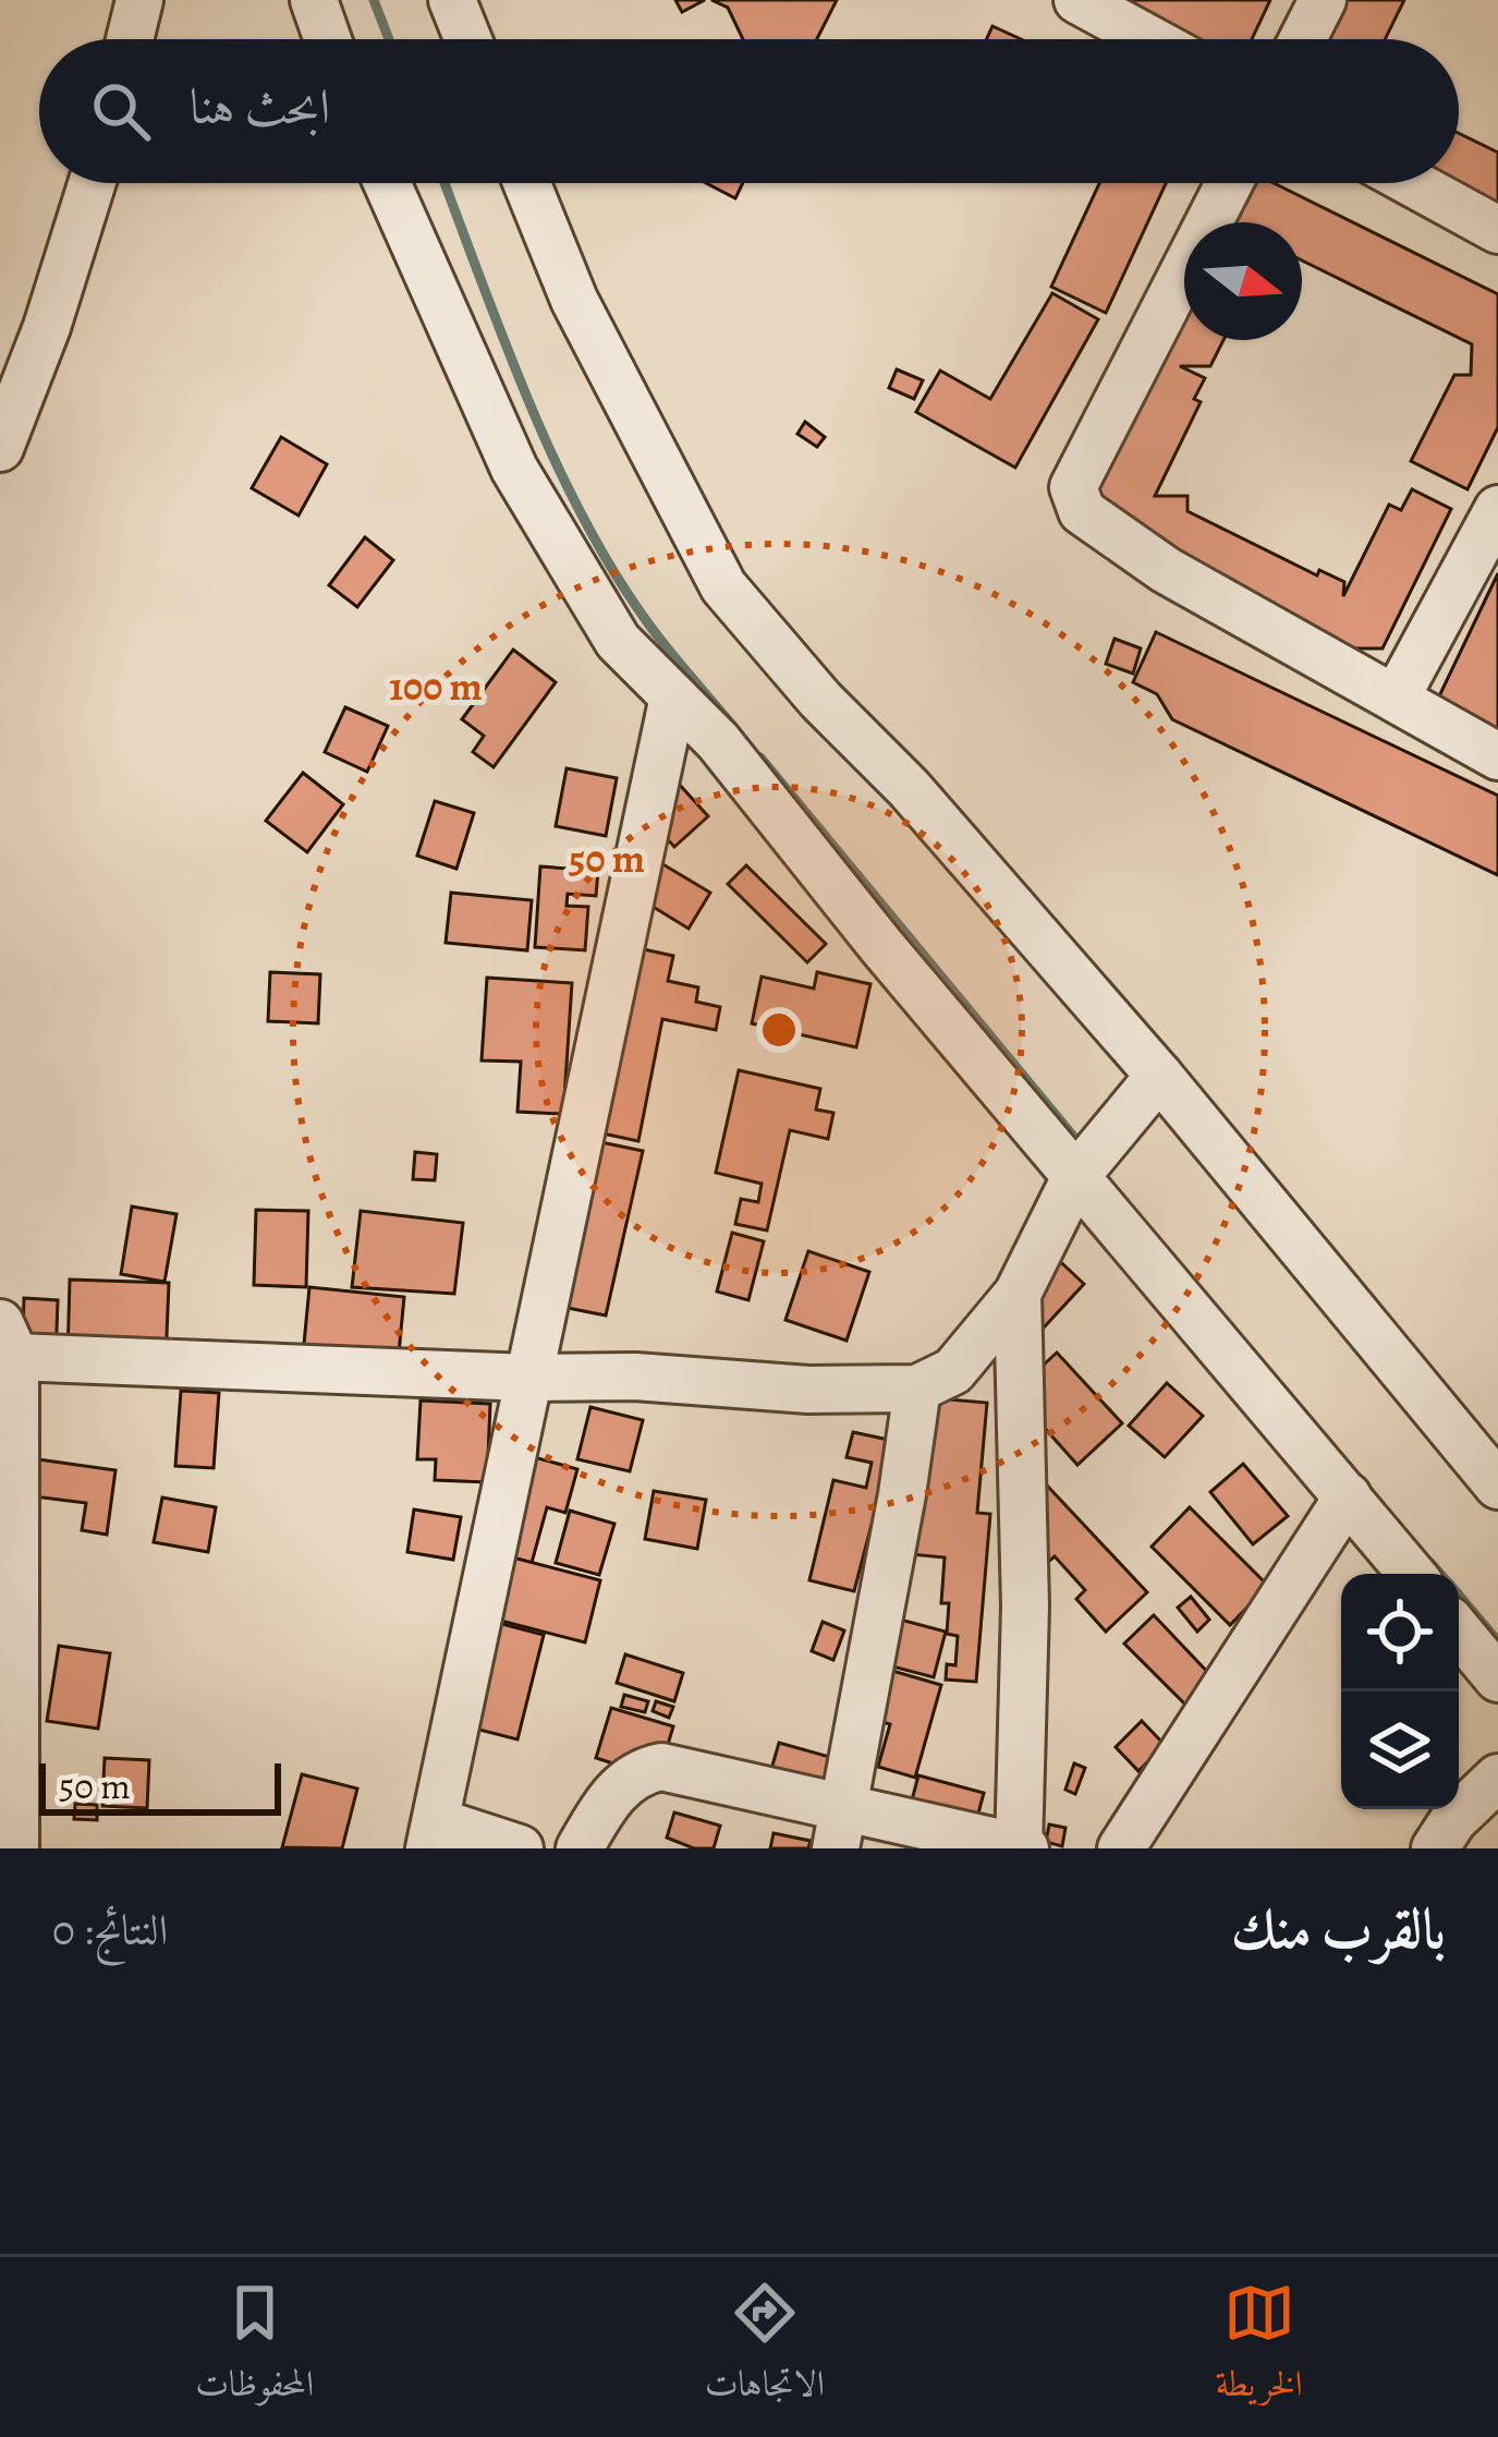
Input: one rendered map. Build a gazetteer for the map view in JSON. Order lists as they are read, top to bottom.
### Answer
{
  "scale_bar": "50 m",
  "north": "right",
  "page": {
    "search": "ابحث هنا",
    "scale": "50 m",
    "heading": ["بالقرب منك", "النتائج: 0"],
    "nav": ["الخريطة", "الاتجاهات", "المحفوظات"]
  },
  "rings": ["100 m", "50 m"]
}
